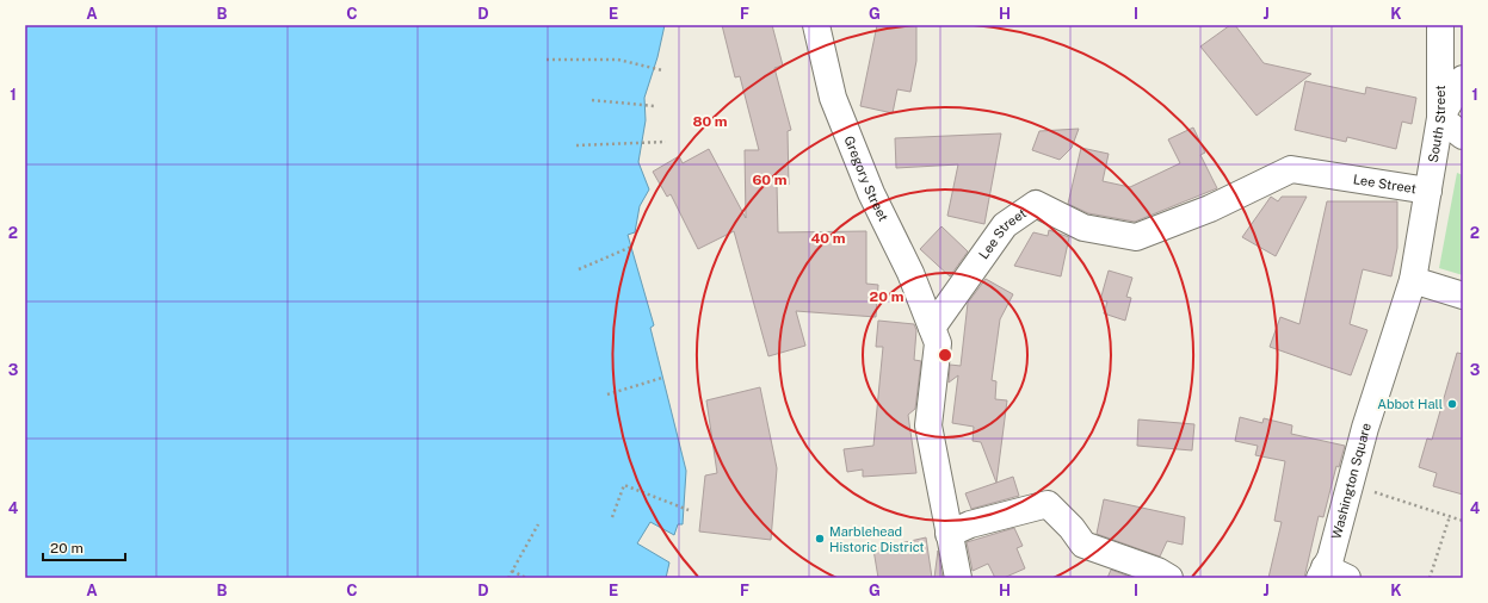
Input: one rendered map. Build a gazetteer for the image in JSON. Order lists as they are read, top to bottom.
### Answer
{
  "streets": {
    "street": [
      "South Street",
      "Gregory Street",
      "Lee Street",
      "Washington Square"
    ]
  },
  "crossings": [
    ["South Street", "Lee Street"],
    ["South Street", "Washington Square"],
    ["Gregory Street", "Lee Street"]
  ],
  "places": ["Abbot Hall", "Marblehead Historic District"],
  "scale_bar": "20 m",
  "grid": {
    "columns": [
      "A",
      "B",
      "C",
      "D",
      "E",
      "F",
      "G",
      "H",
      "I",
      "J",
      "K"
    ],
    "rows": [
      "1",
      "2",
      "3",
      "4"
    ]
  },
  "rings": [
    "80 m",
    "60 m",
    "40 m",
    "20 m"
  ]
}
